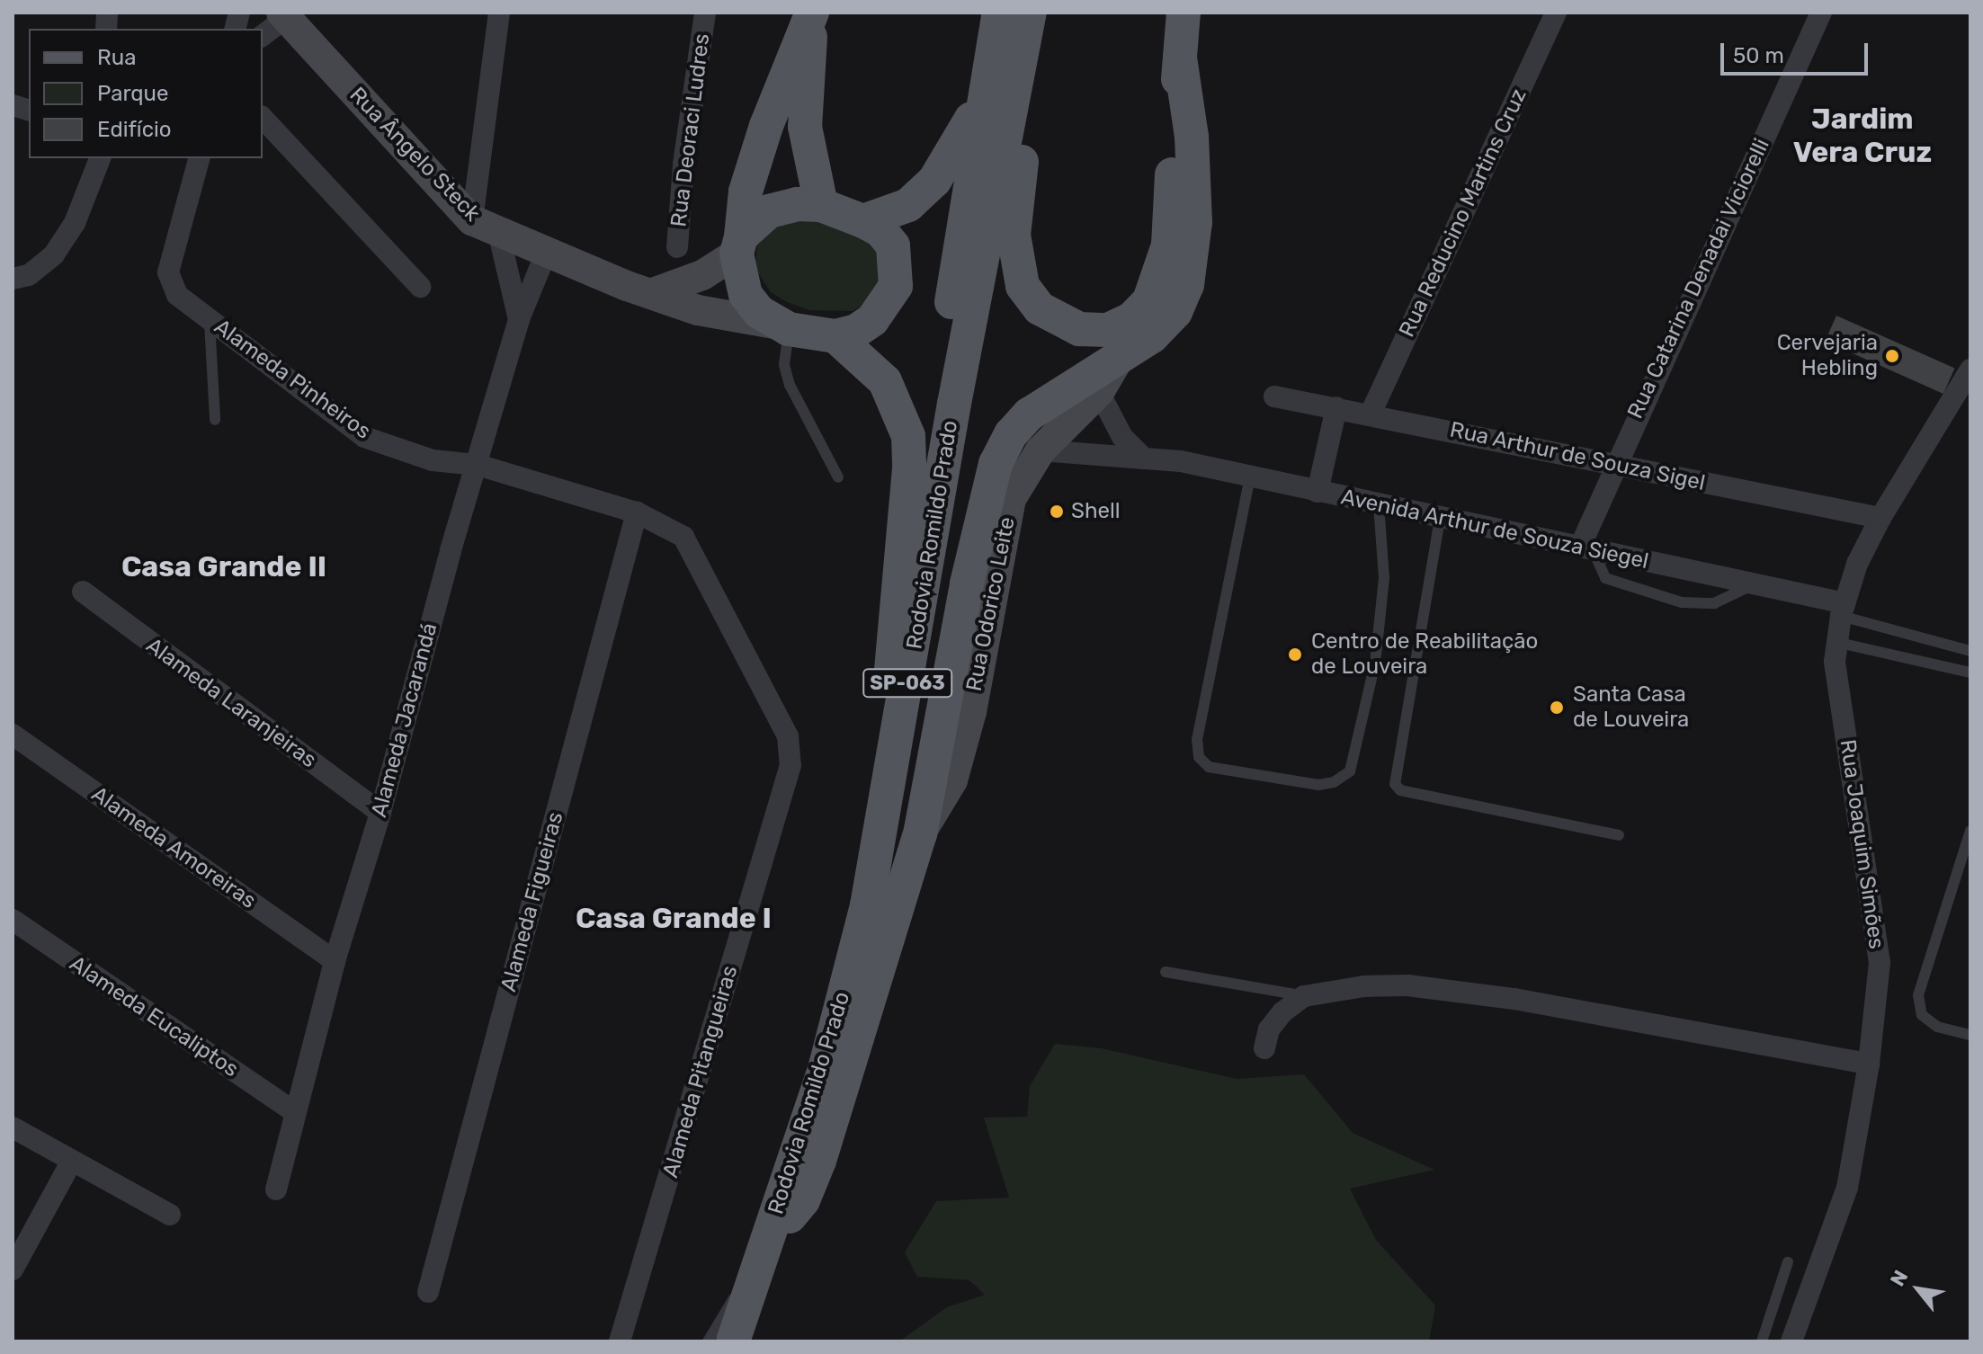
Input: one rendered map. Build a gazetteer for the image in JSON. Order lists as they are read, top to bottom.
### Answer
{
  "streets": {
    "main road": [
      "Rua Ângelo Steck",
      "Rodovia Romildo Prado",
      "Rua Odorico Leite",
      "SP-063"
    ],
    "street": [
      "Rua Deoraci Ludres",
      "Rua Reducino Martins Cruz",
      "Rua Catarina Denadai Viciorelli",
      "Alameda Pinheiros",
      "Rua Arthur de Souza Sigel",
      "Avenida Arthur de Souza Siegel",
      "Alameda Laranjeiras",
      "Alameda Jacarandá",
      "Rua Joaquim Simões",
      "Alameda Amoreiras",
      "Alameda Figueiras",
      "Alameda Eucaliptos",
      "Alameda Pitangueiras"
    ]
  },
  "crossings": [
    ["Rua Ângelo Steck", "Alameda Jacarandá"],
    ["Rua Reducino Martins Cruz", "Rua Arthur de Souza Sigel"],
    ["Rua Catarina Denadai Viciorelli", "Rua Arthur de Souza Sigel"],
    ["Rua Catarina Denadai Viciorelli", "Avenida Arthur de Souza Siegel"],
    ["Alameda Pinheiros", "Alameda Jacarandá"],
    ["Alameda Pinheiros", "Alameda Figueiras"],
    ["Alameda Pinheiros", "Alameda Pitangueiras"],
    ["Rua Arthur de Souza Sigel", "Rua Joaquim Simões"],
    ["Avenida Arthur de Souza Siegel", "Rua Odorico Leite"],
    ["Avenida Arthur de Souza Siegel", "Rua Joaquim Simões"],
    ["Alameda Laranjeiras", "Alameda Jacarandá"],
    ["Alameda Jacarandá", "Alameda Amoreiras"],
    ["Alameda Jacarandá", "Alameda Eucaliptos"],
    ["Alameda Figueiras", "Alameda Pitangueiras"]
  ],
  "districts": ["Jardim Vera Cruz", "Casa Grande II", "Casa Grande I"],
  "places": [
    "Cervejaria Hebling",
    "Shell",
    "Centro de Reabilitação de Louveira",
    "Santa Casa de Louveira"
  ],
  "legend": ["Rua", "Parque", "Edifício"],
  "scale_bar": "50 m",
  "north": "top left"
}
